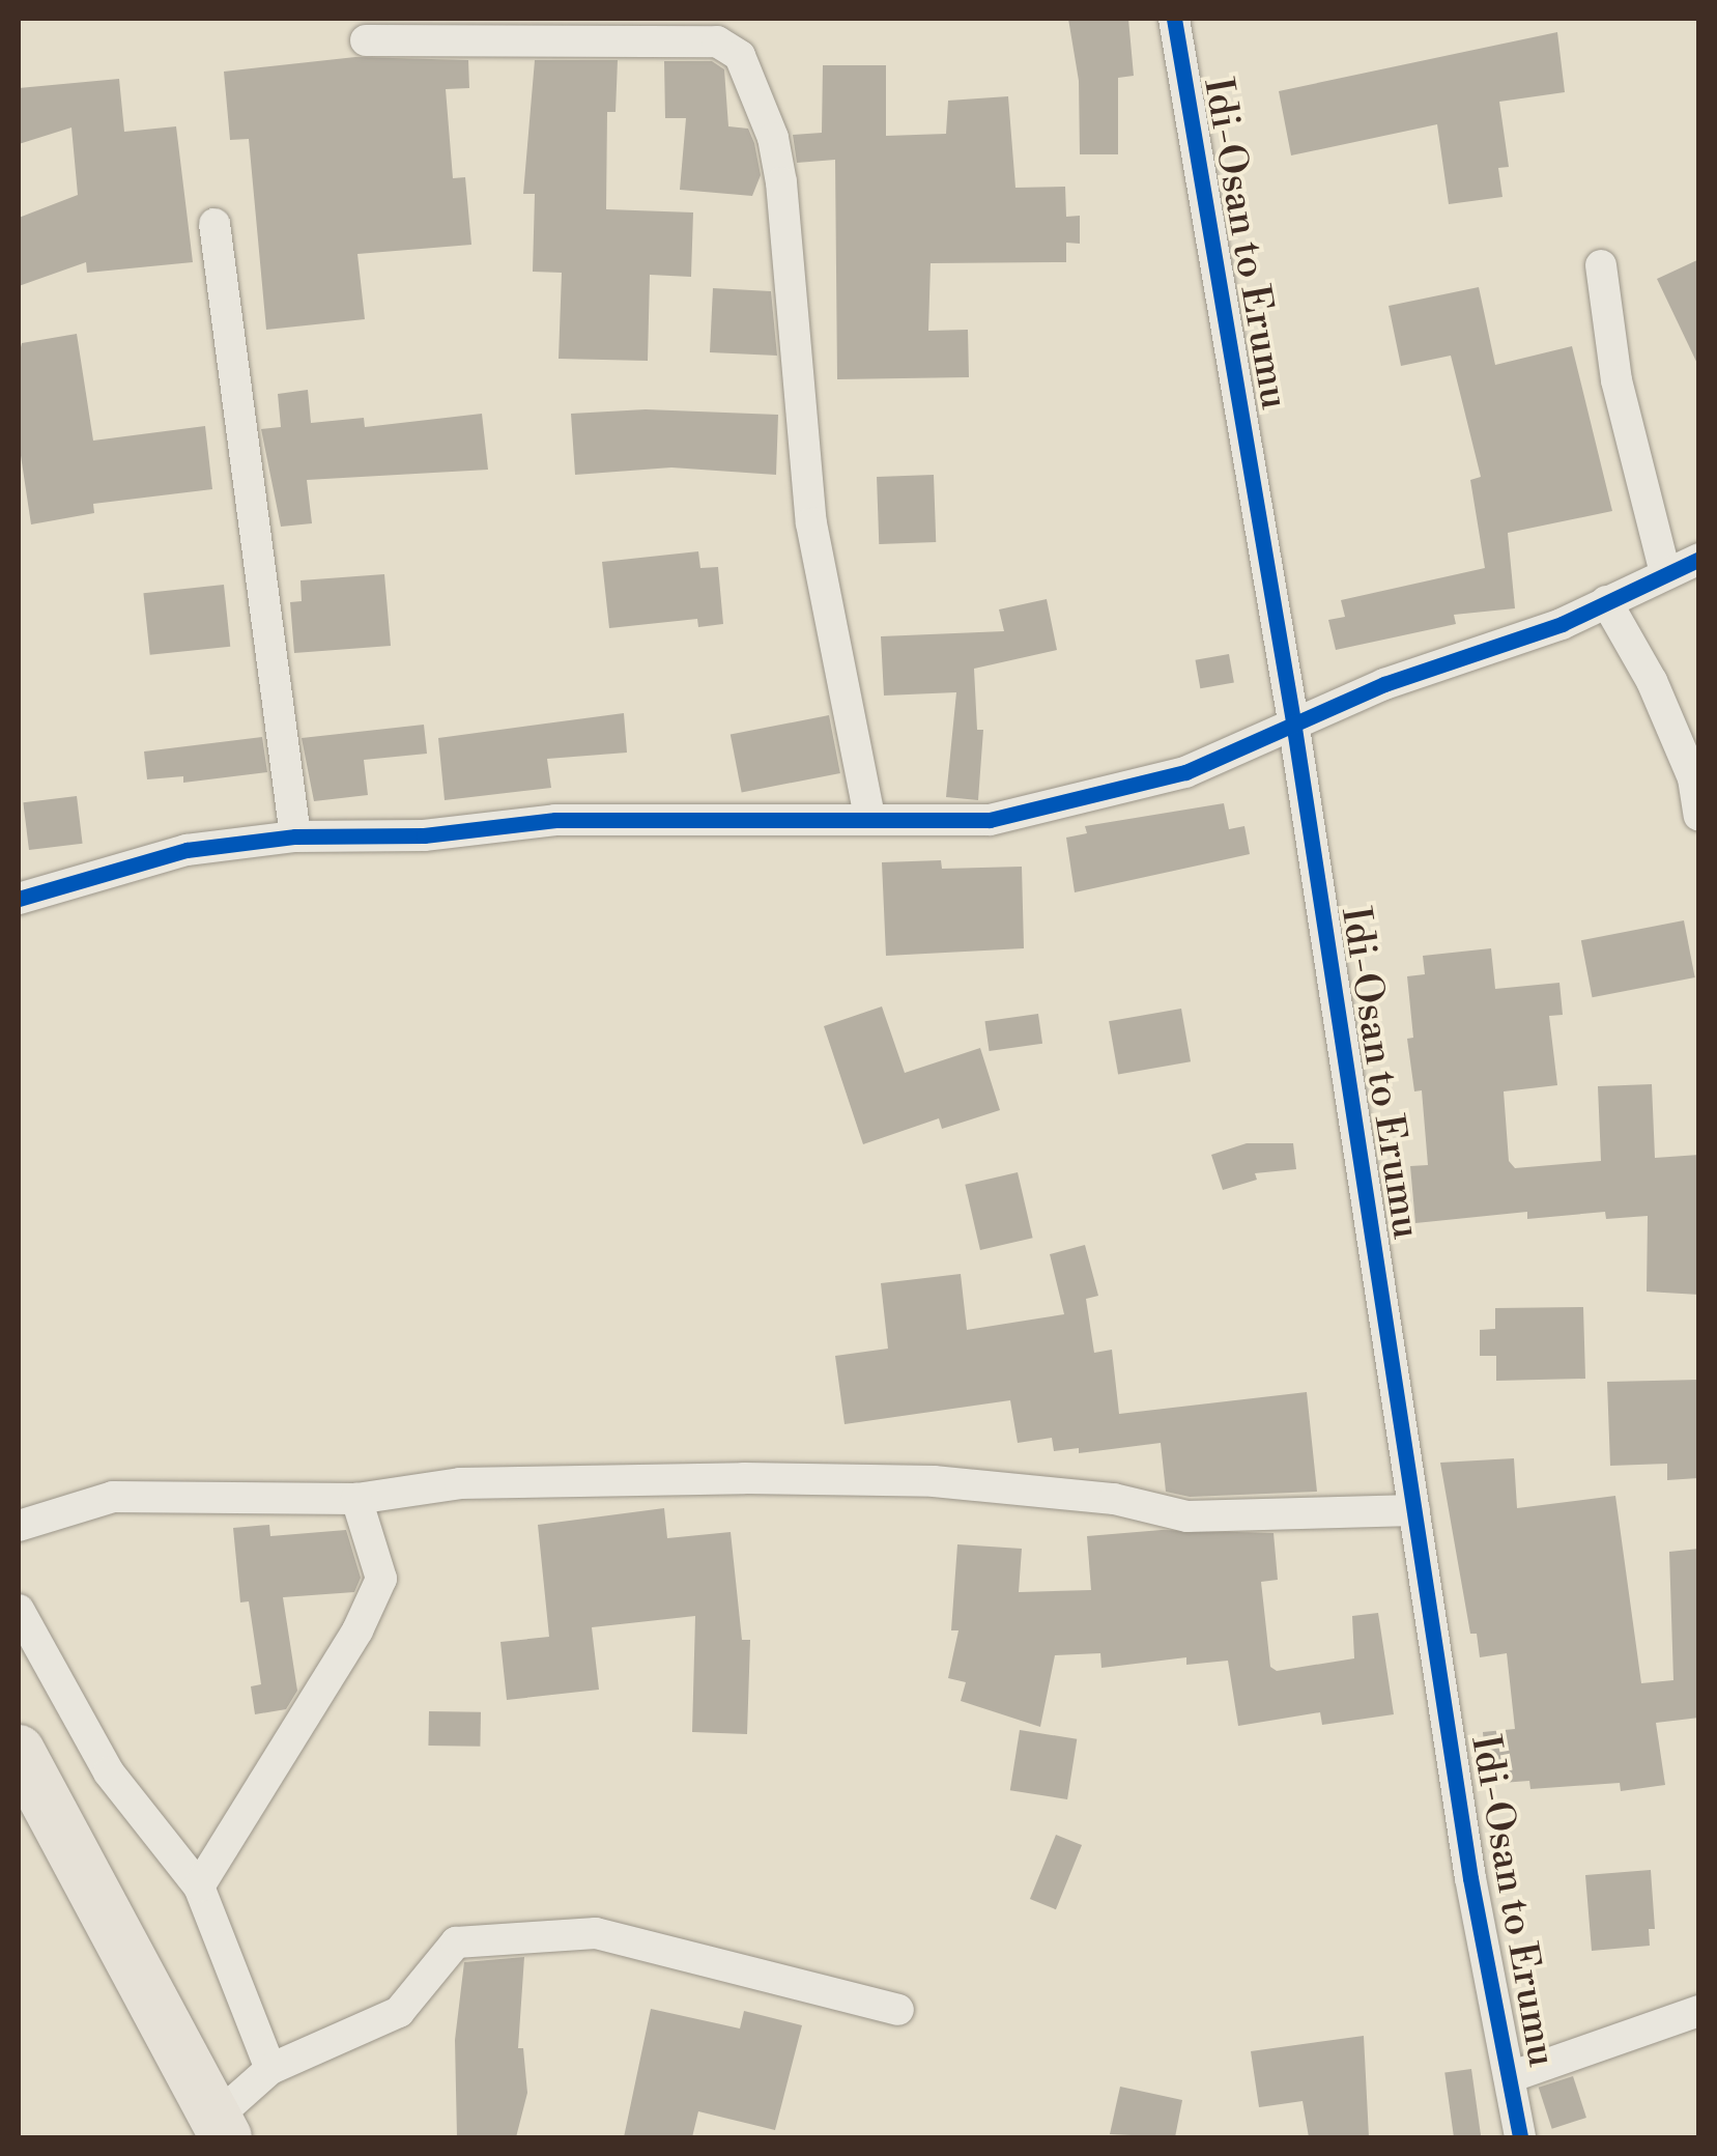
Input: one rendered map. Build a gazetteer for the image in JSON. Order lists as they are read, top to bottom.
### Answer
{
  "streets": {
    "street": ["Idi-Osan to Erumu"]
  }
}
